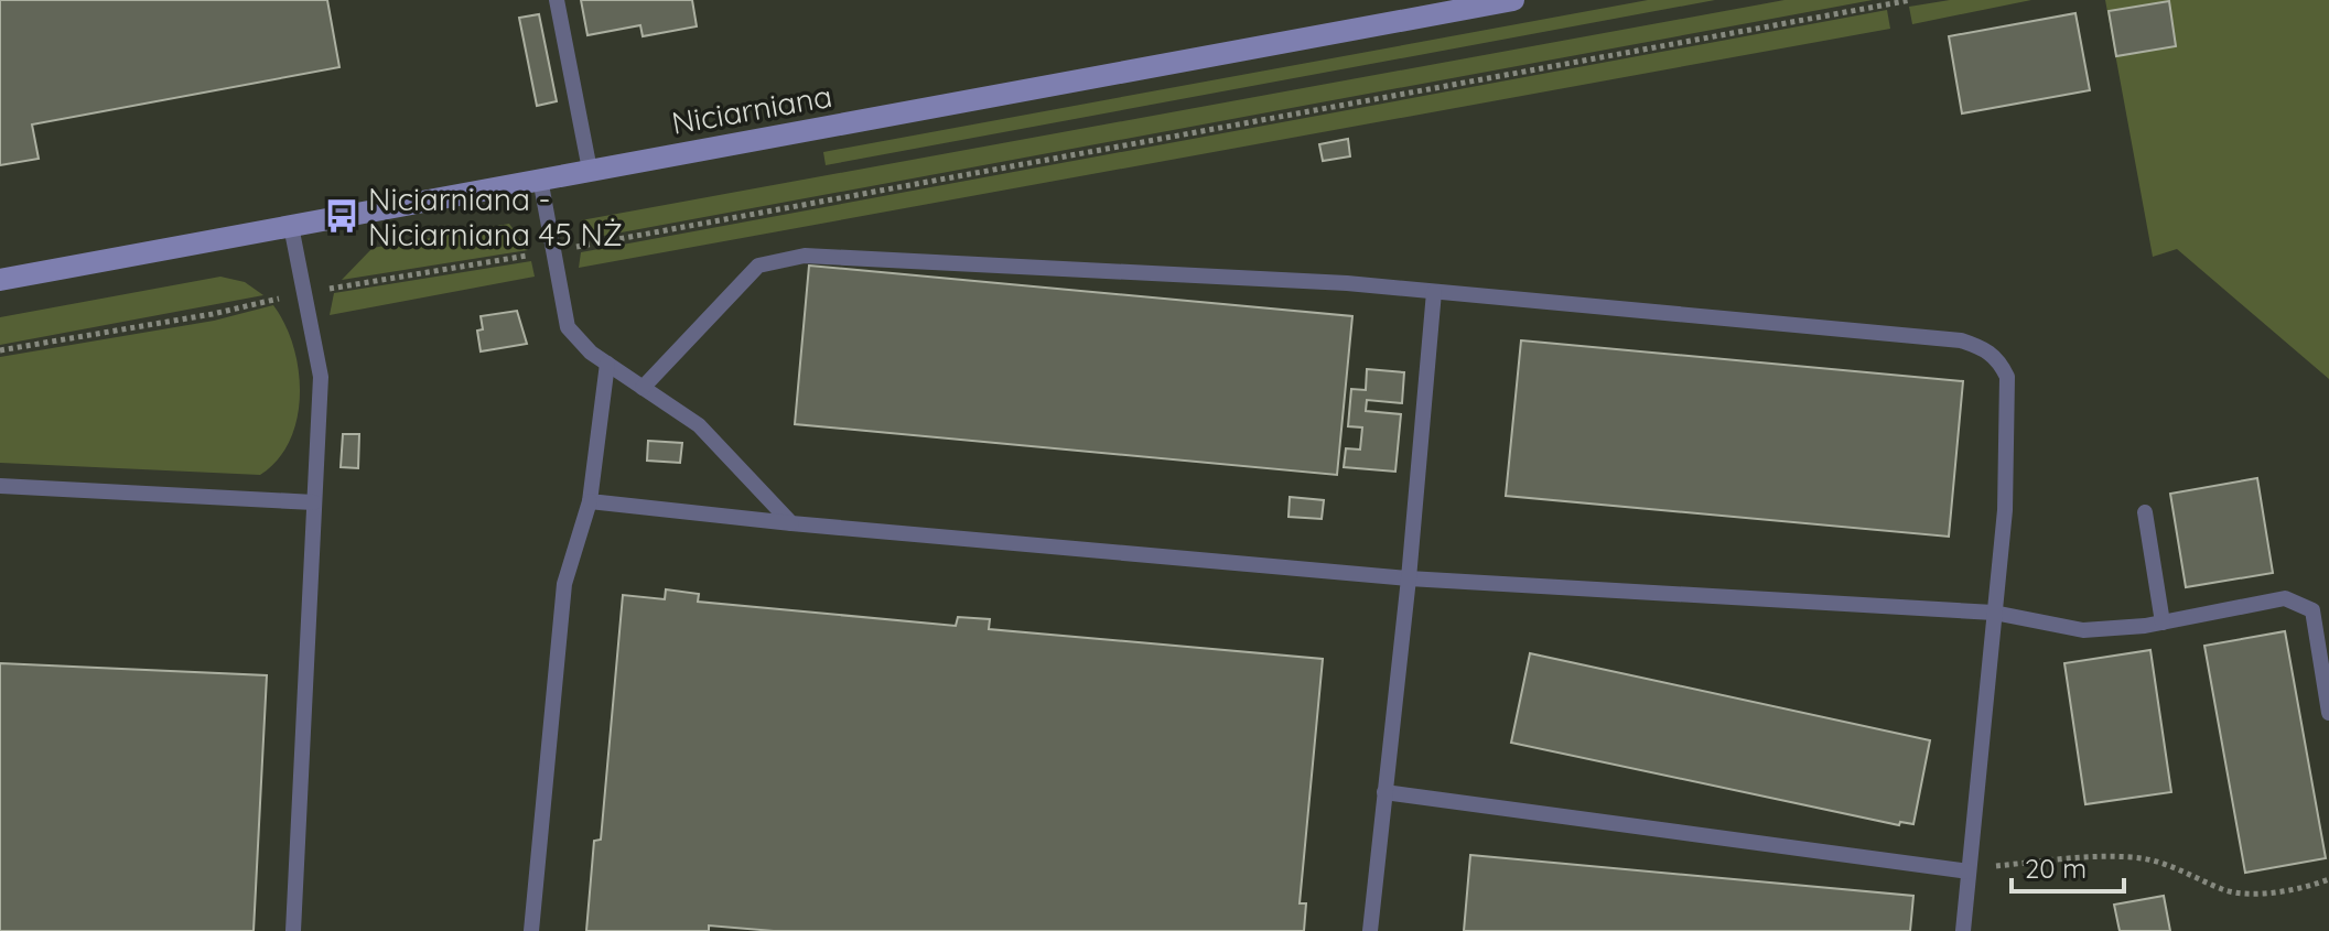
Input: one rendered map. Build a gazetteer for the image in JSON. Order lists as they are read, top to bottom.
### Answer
{
  "streets": {
    "street": ["Niciarniana"]
  },
  "places": {
    "bus stop": ["Niciarniana - Niciarniana 45 NŻ"]
  },
  "scale_bar": "20 m"
}
